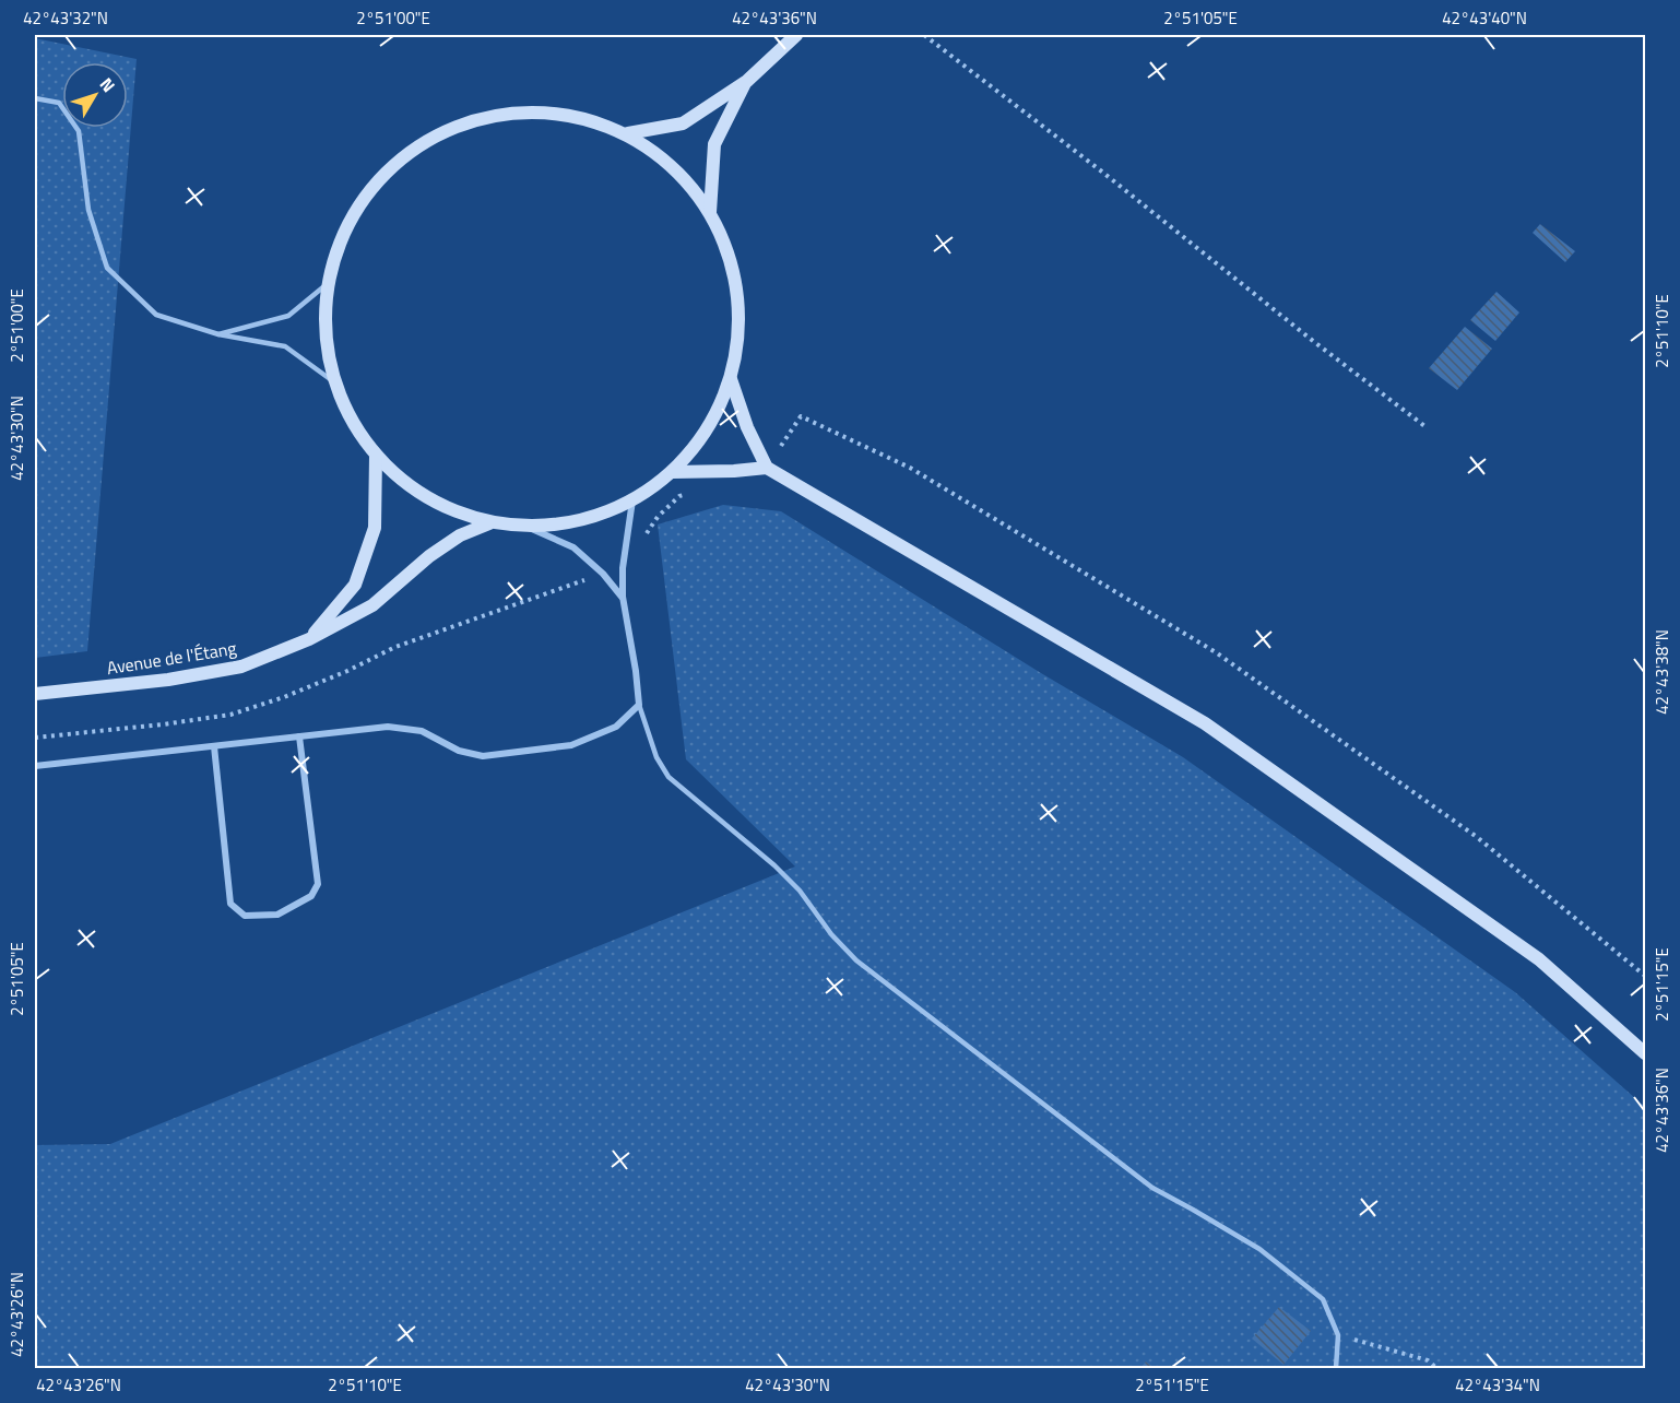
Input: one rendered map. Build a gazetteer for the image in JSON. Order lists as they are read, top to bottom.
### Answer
{
  "streets": {
    "main road": ["Avenue de l'Étang"]
  },
  "north": "top right",
  "coordinates": [
    "42°43'32\"N",
    "2°51'00\"E",
    "42°43'36\"N",
    "2°51'05\"E",
    "42°43'40\"N",
    "2°51'10\"E",
    "42°43'30\"N",
    "42°43'38\"N",
    "2°51'15\"E",
    "42°43'26\"N",
    "42°43'34\"N"
  ]
}
